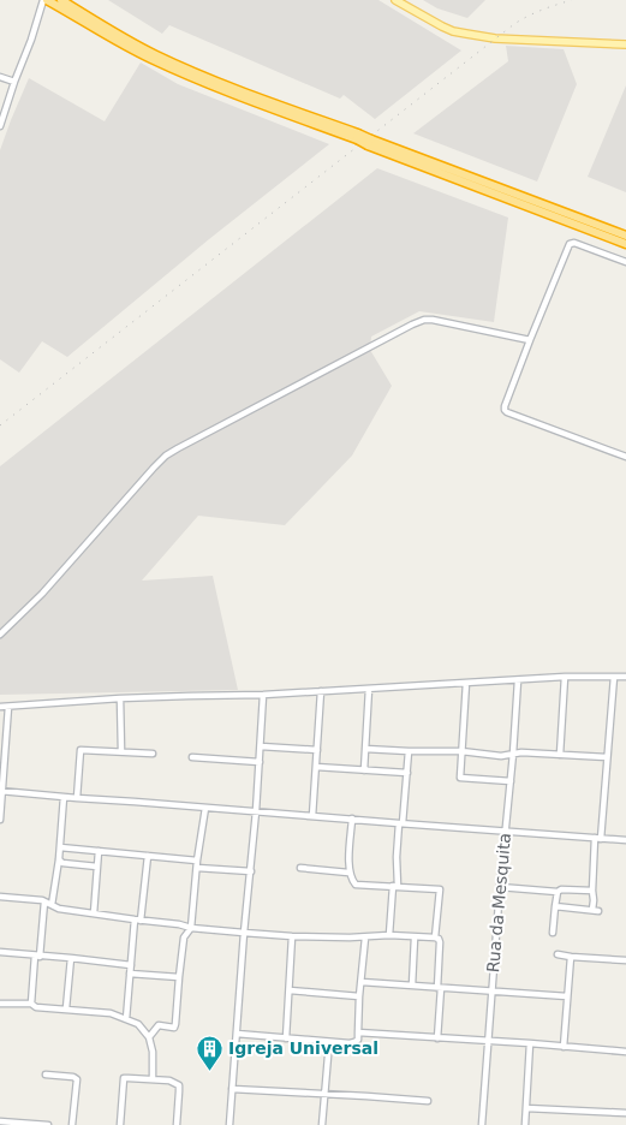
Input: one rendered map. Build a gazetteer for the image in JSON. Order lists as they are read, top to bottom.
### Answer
{
  "streets": {
    "street": ["Rua da Mesquita"]
  },
  "places": {
    "building": ["Igreja Universal"]
  }
}
